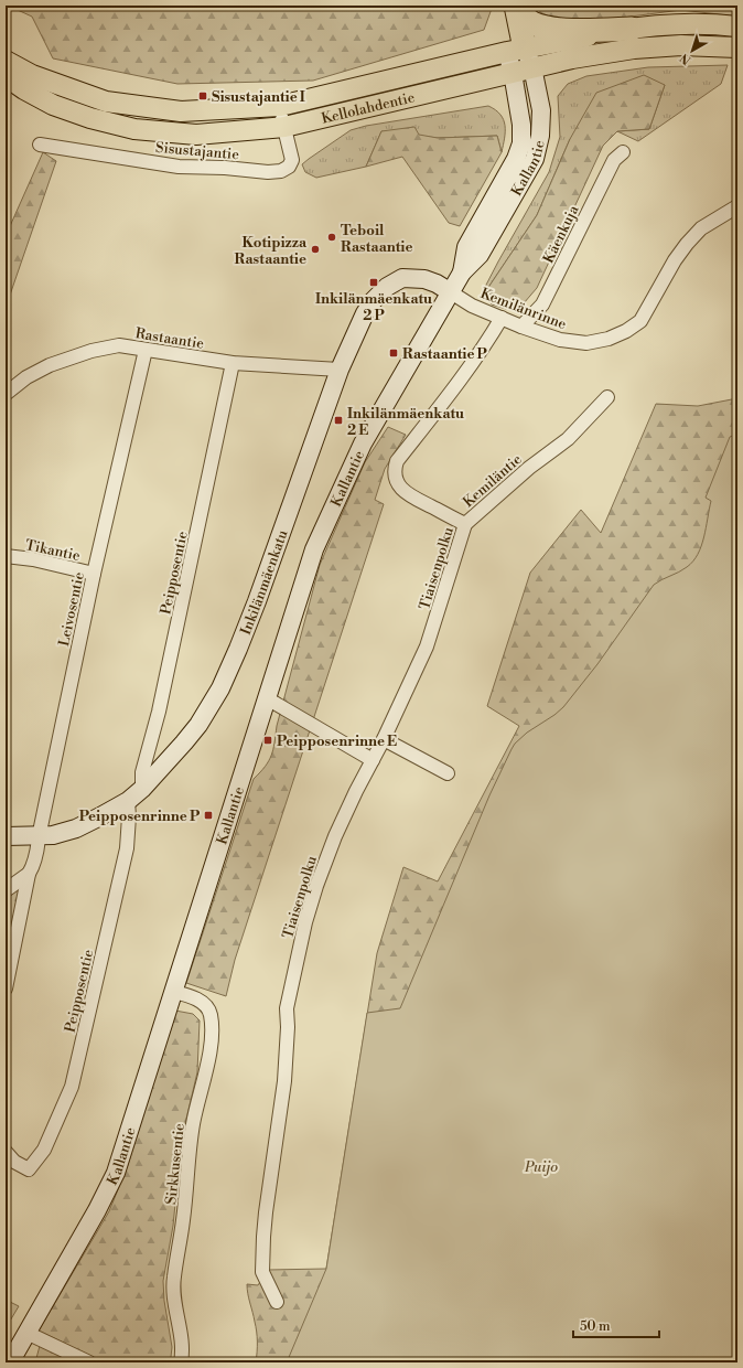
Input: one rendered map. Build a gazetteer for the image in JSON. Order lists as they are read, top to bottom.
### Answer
{
  "streets": {
    "main road": ["Kellolahdentie", "Kallantie", "Inkilänmäenkatu"],
    "street": [
      "Sisustajantie",
      "Käenkuja",
      "Kemilänrinne",
      "Rastaantie",
      "Kemiläntie",
      "Tikantie",
      "Tiaisenpolku",
      "Peipposentie",
      "Leivosentie",
      "Sirkkusentie"
    ]
  },
  "crossings": [
    ["Kellolahdentie", "Sisustajantie"],
    ["Kellolahdentie", "Kallantie"],
    ["Kallantie", "Kemilänrinne"],
    ["Kallantie", "Inkilänmäenkatu"],
    ["Kallantie", "Sirkkusentie"],
    ["Käenkuja", "Kemilänrinne"],
    ["Kemilänrinne", "Kemiläntie"],
    ["Kemilänrinne", "Inkilänmäenkatu"],
    ["Rastaantie", "Peipposentie"],
    ["Rastaantie", "Inkilänmäenkatu"],
    ["Rastaantie", "Leivosentie"],
    ["Kemiläntie", "Tiaisenpolku"],
    ["Tikantie", "Leivosentie"],
    ["Peipposentie", "Inkilänmäenkatu"],
    ["Inkilänmäenkatu", "Leivosentie"]
  ],
  "parks": ["Puijo"],
  "places": {
    "transit": [
      "Sisustajantie I",
      "Inkilänmäenkatu 2 P",
      "Rastaantie P",
      "Inkilänmäenkatu 2 E",
      "Peipposenrinne E",
      "Peipposenrinne P"
    ],
    "other": ["Teboil Rastaantie", "Kotipizza Rastaantie"]
  },
  "scale_bar": "50 m",
  "north": "bottom left"
}
